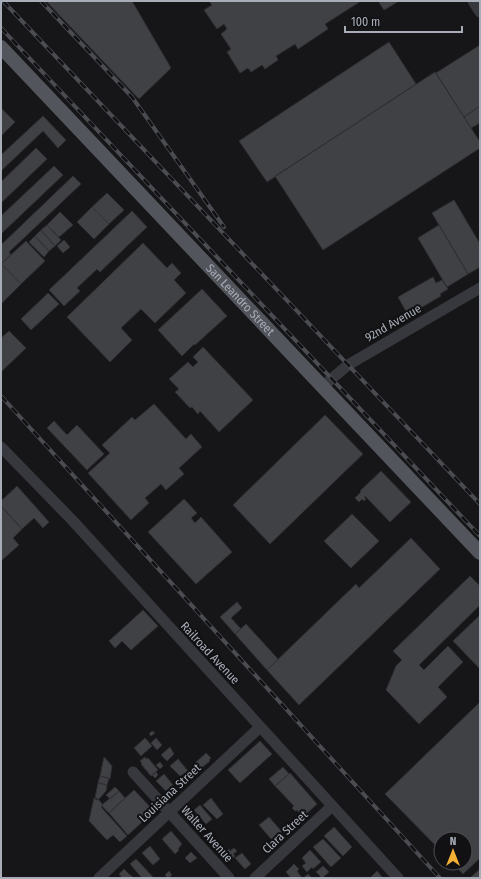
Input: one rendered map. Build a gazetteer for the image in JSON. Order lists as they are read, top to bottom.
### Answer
{
  "streets": {
    "main road": ["San Leandro Street"],
    "street": [
      "92nd Avenue",
      "Railroad Avenue",
      "Louisiana Street",
      "Clara Street",
      "Walter Avenue"
    ]
  },
  "crossings": [
    ["San Leandro Street", "92nd Avenue"],
    ["Railroad Avenue", "Louisiana Street"],
    ["Railroad Avenue", "Clara Street"],
    ["Louisiana Street", "Walter Avenue"]
  ],
  "scale_bar": "100 m",
  "north": "top"
}
